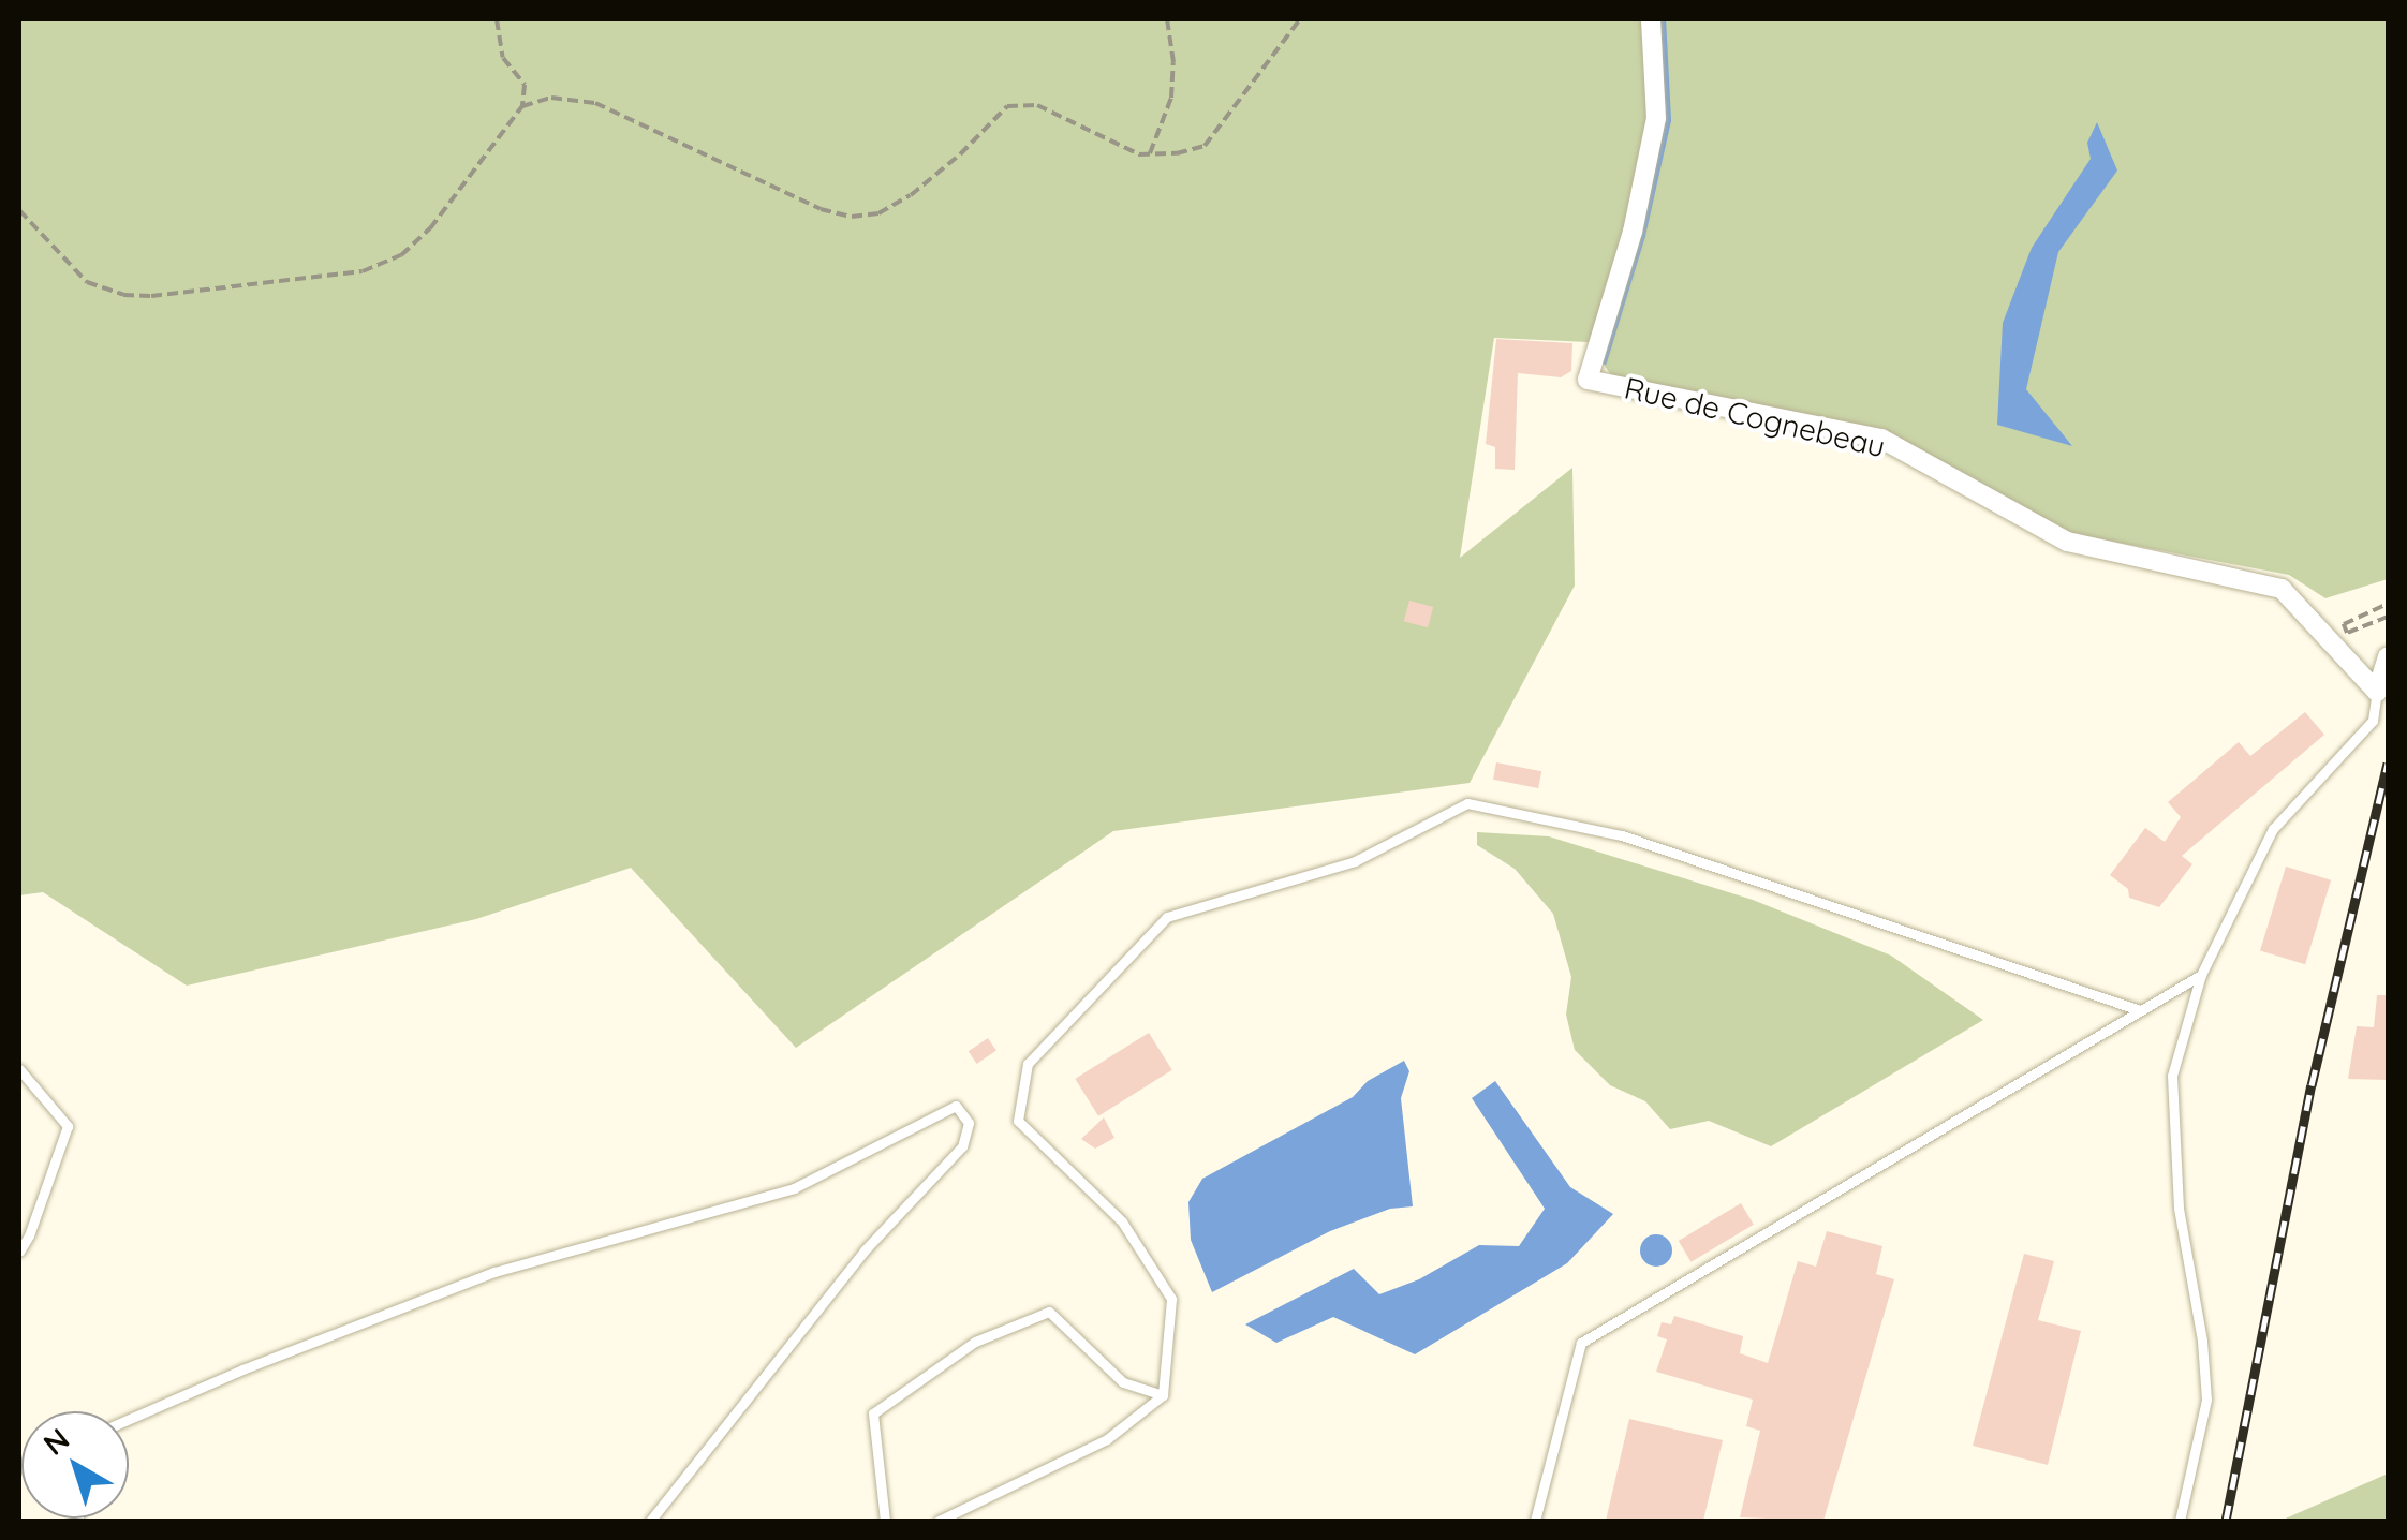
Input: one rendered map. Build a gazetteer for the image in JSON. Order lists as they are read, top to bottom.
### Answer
{
  "streets": {
    "street": ["Rue de Cognebeau"]
  },
  "north": "top left"
}
